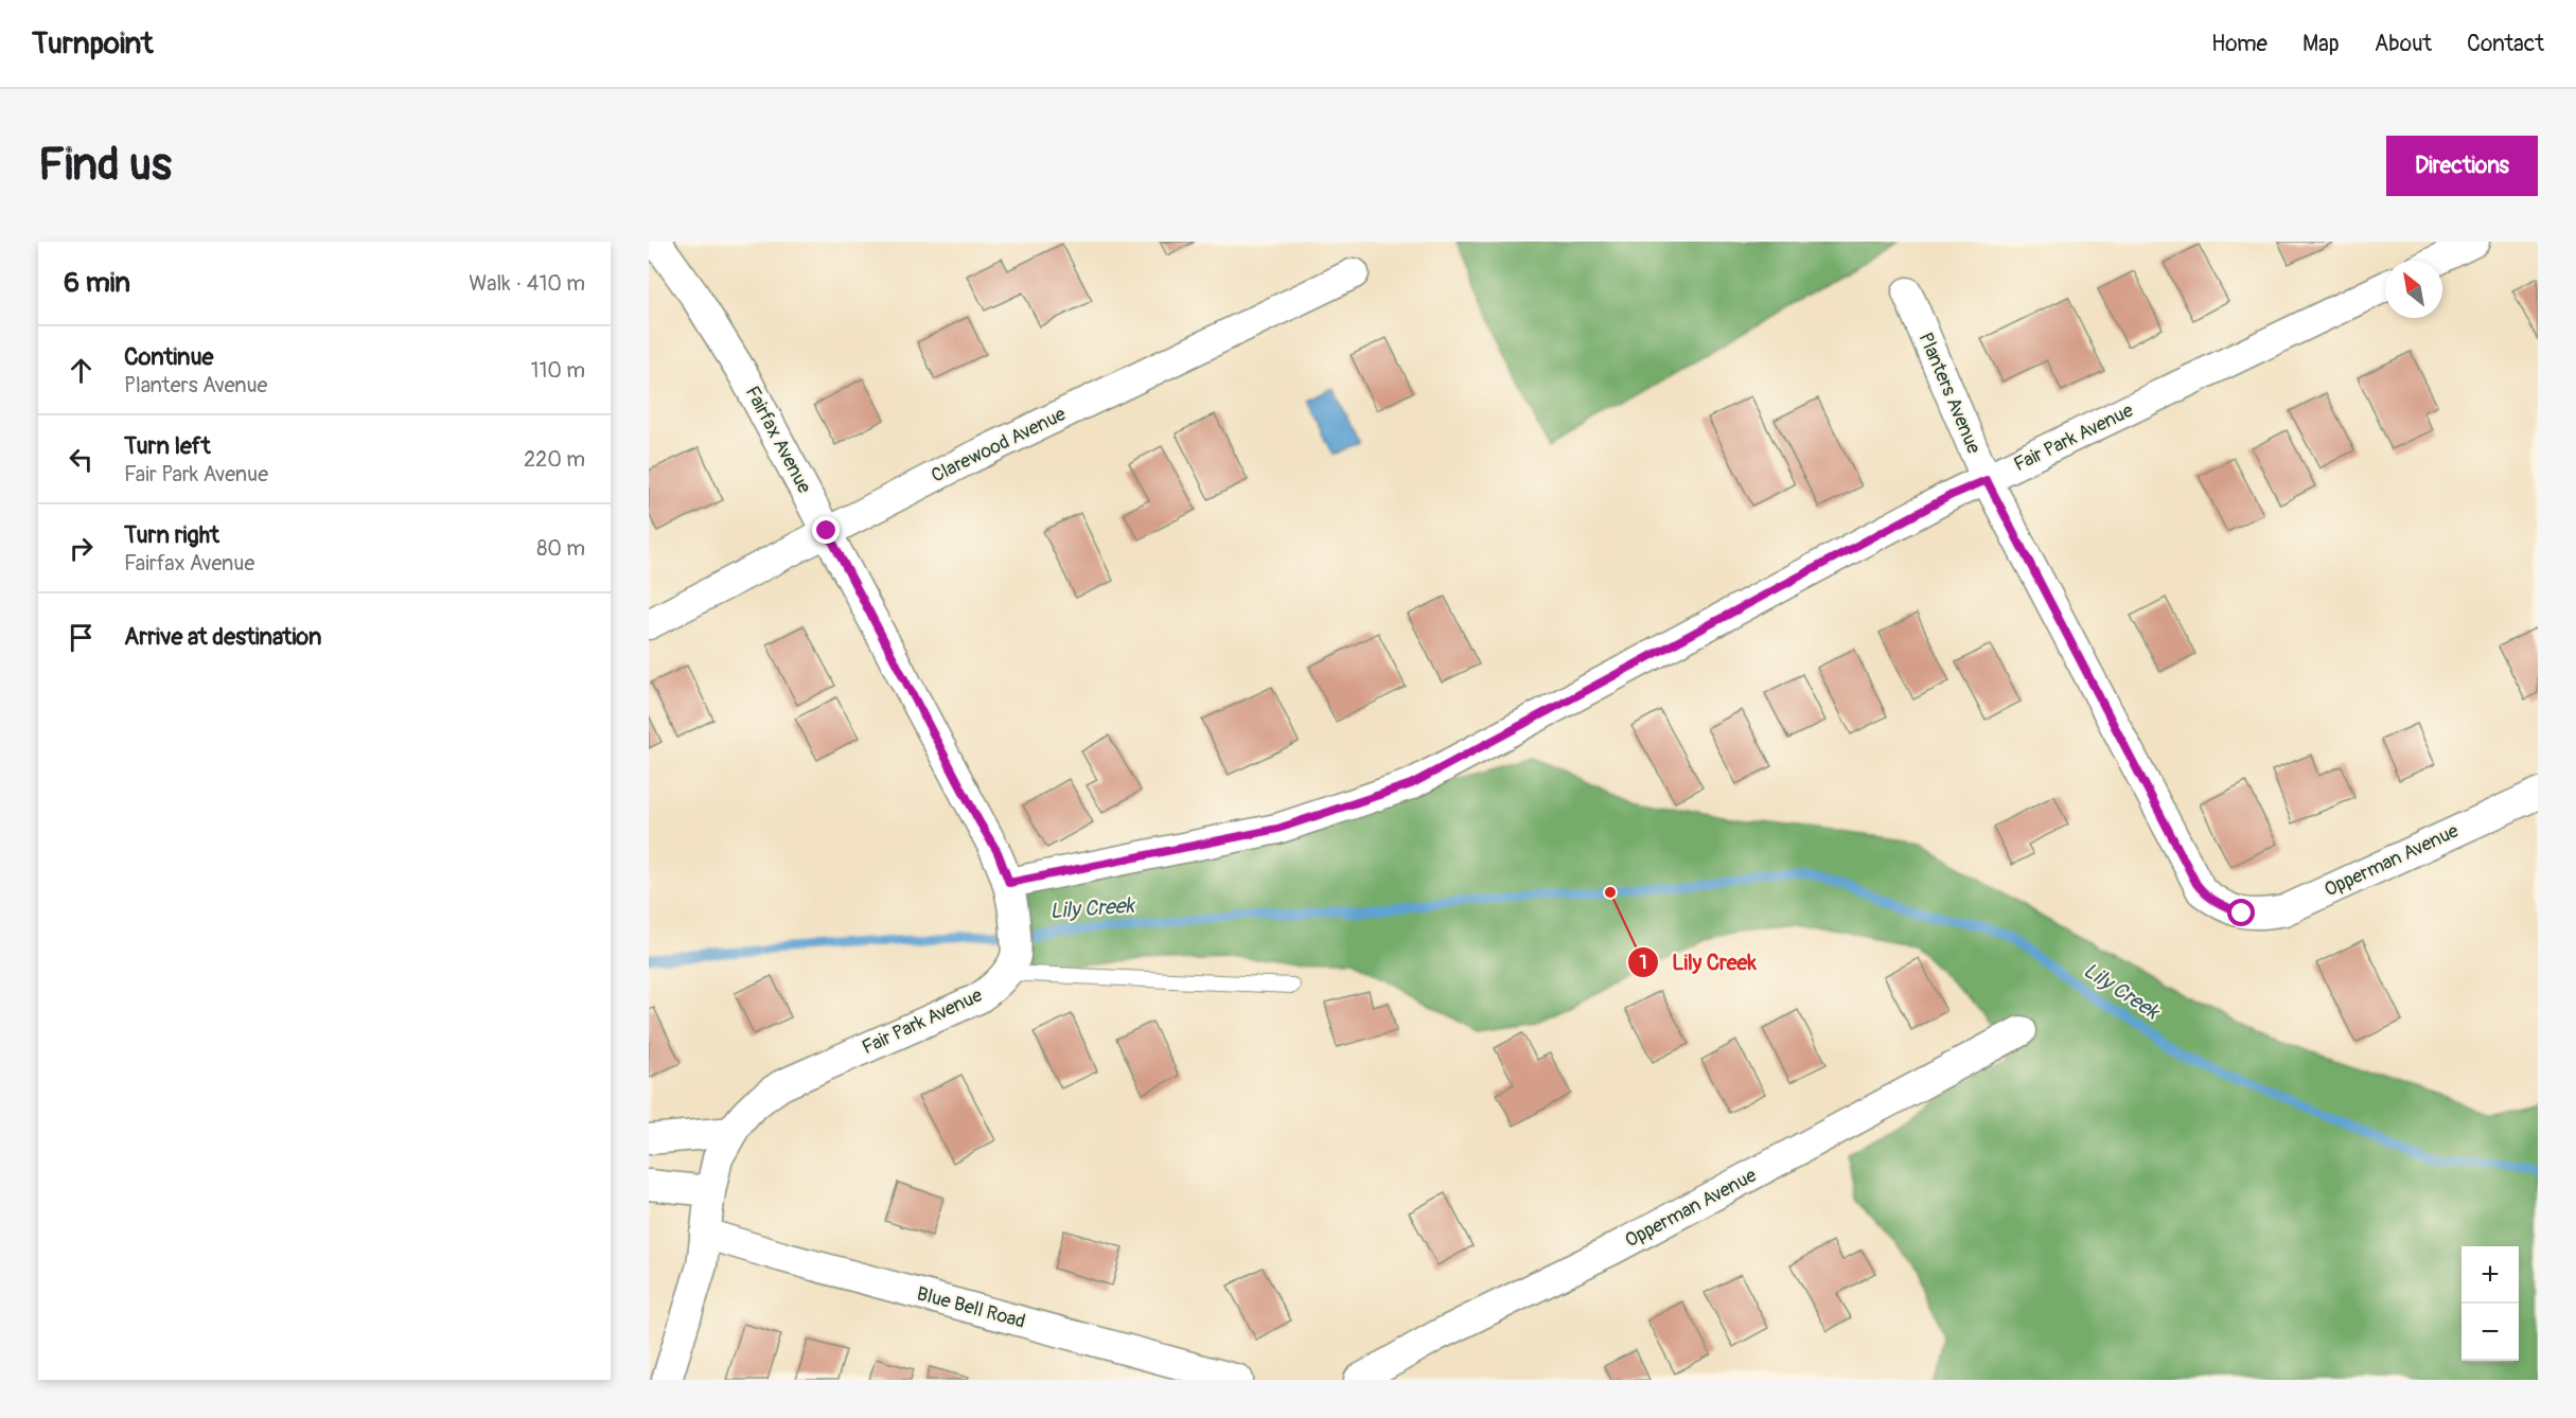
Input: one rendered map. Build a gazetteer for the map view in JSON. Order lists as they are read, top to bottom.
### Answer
{
  "streets": {
    "street": [
      "Planters Avenue",
      "Fair Park Avenue",
      "Fairfax Avenue",
      "Clarewood Avenue",
      "Opperman Avenue",
      "Blue Bell Road"
    ]
  },
  "crossings": [
    ["Planters Avenue", "Fair Park Avenue"],
    ["Planters Avenue", "Opperman Avenue"],
    ["Fair Park Avenue", "Fairfax Avenue"],
    ["Fair Park Avenue", "Blue Bell Road"],
    ["Fairfax Avenue", "Clarewood Avenue"]
  ],
  "water": ["Lily Creek"],
  "places": ["Lily Creek"],
  "north": "top left",
  "page": {
    "header": "Turnpoint",
    "nav": [
      "Home",
      "Map",
      "About",
      "Contact"
    ],
    "buttons": "Directions",
    "title": "Find us",
    "heading": ["6 min", "Walk · 410 m"],
    "list": [
      ["Continue", "Planters Avenue", "110 m"],
      ["Turn left", "Fair Park Avenue", "220 m"],
      ["Turn right", "Fairfax Avenue", "80 m"],
      "Arrive at destination"
    ],
    "map_buttons": ["+", "−"]
  }
}
